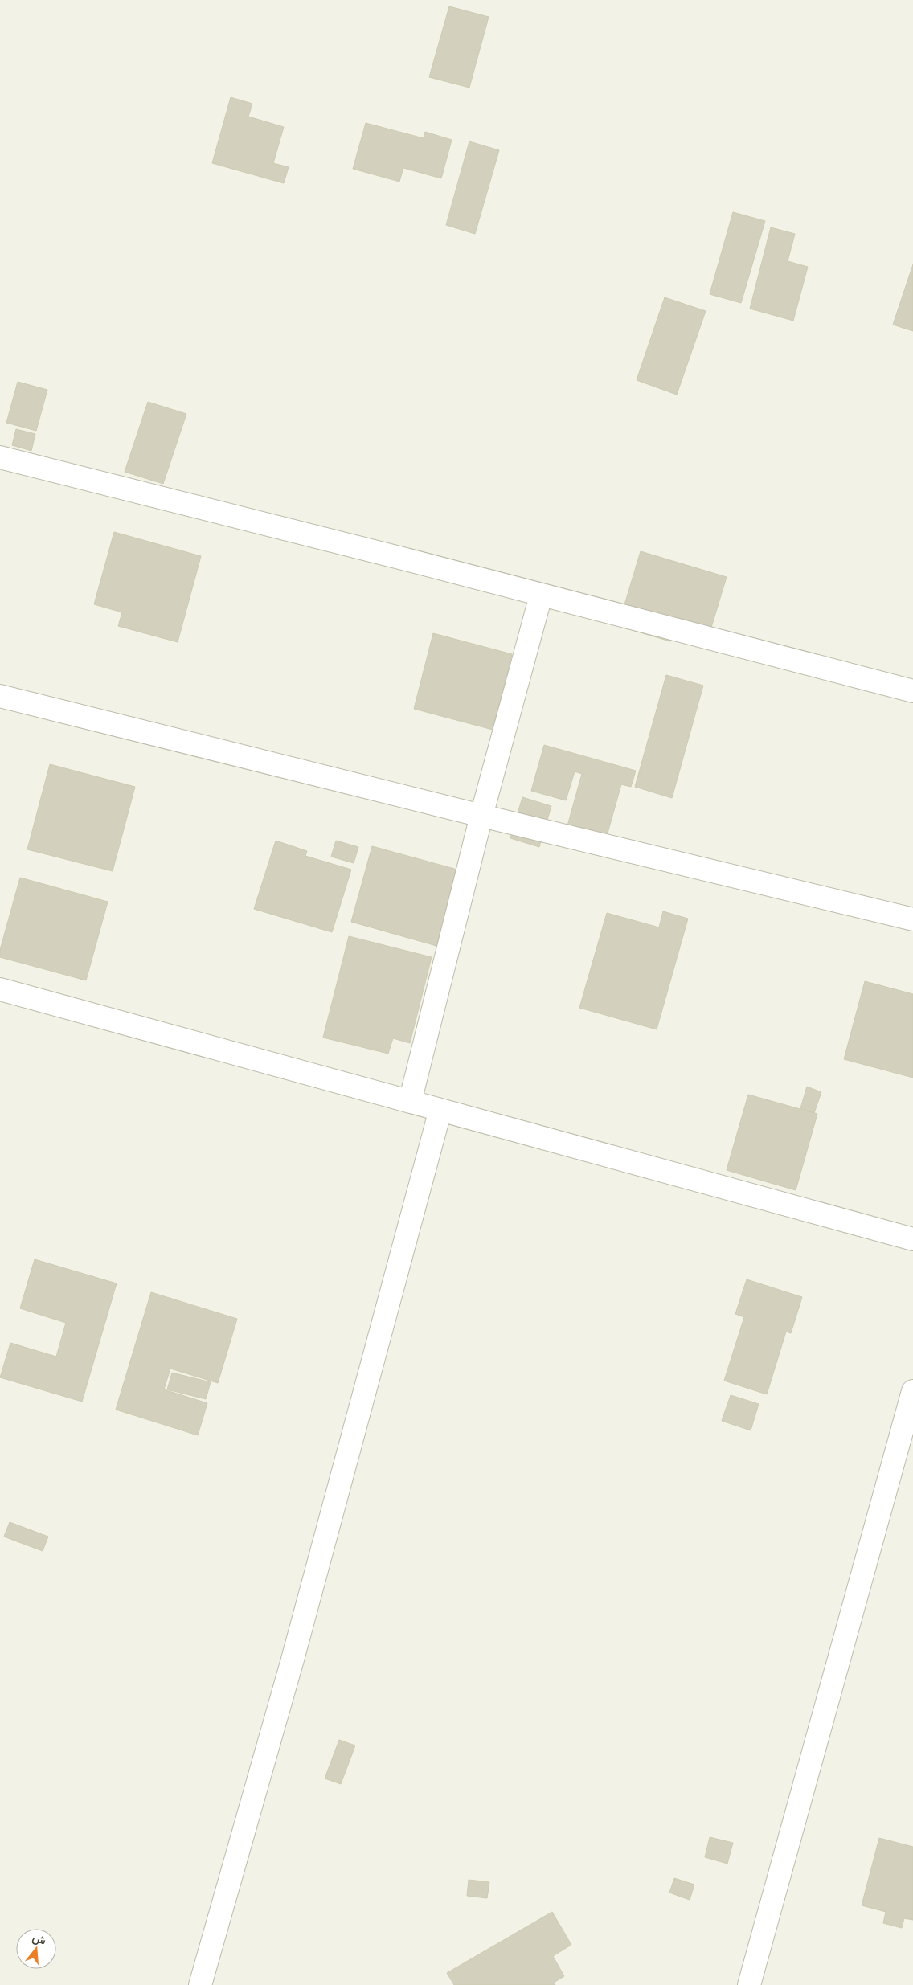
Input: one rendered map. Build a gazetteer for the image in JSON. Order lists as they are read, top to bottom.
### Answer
{
  "north": "top"
}
